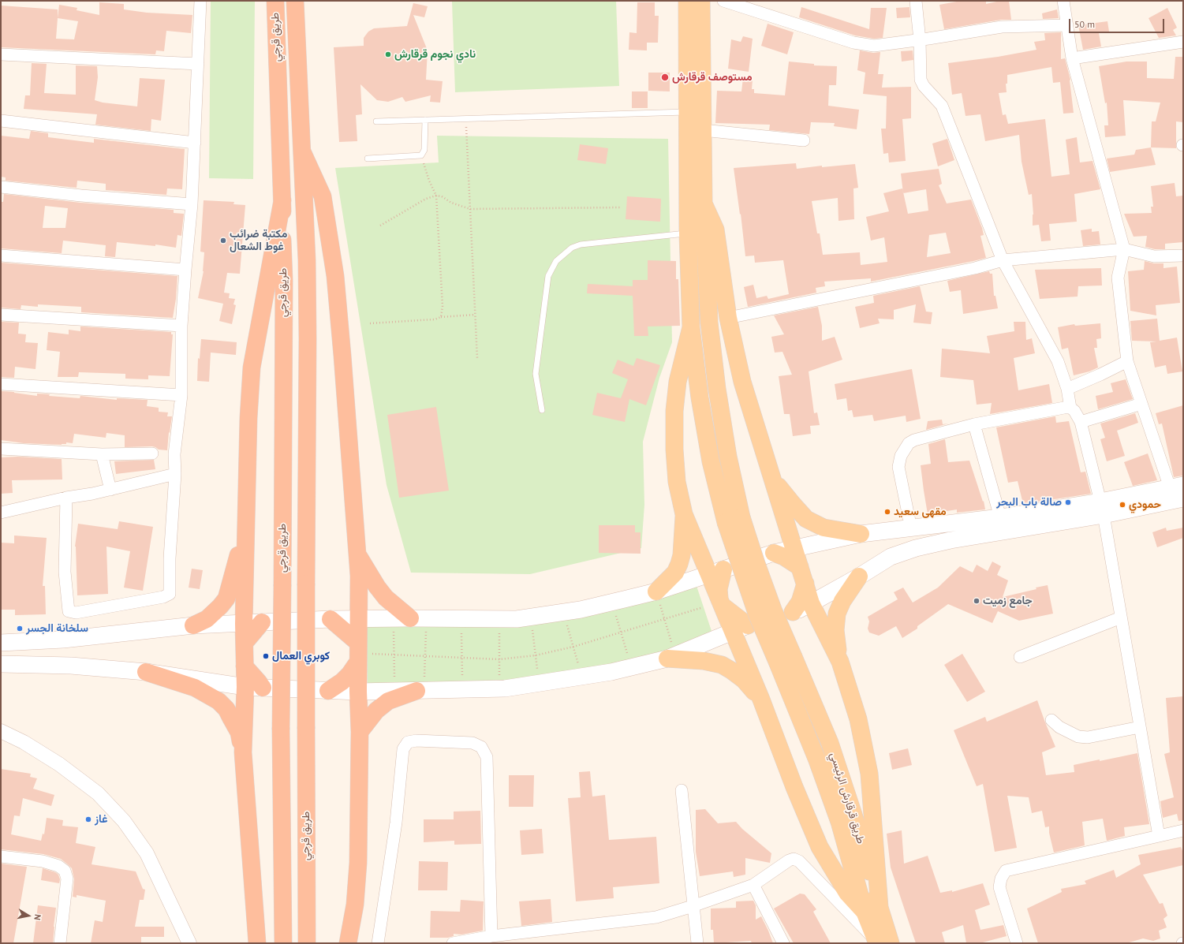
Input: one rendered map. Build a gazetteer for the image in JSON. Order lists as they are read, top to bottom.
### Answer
{
  "streets": {
    "highway": ["طريق قرجي"],
    "main road": ["طريق قرقارش الرئيسي"]
  },
  "places": [
    "نادي نجوم قرقارش",
    "مستوصف قرقارش",
    "مكتبة ضرائب غوط الشعال",
    "صالة باب البحر",
    "حمودي",
    "مقهى سعيد",
    "جامع زميت",
    "سلخانة الجسر",
    "كوبري العمال",
    "غاز"
  ],
  "scale_bar": "50 m",
  "north": "right"
}
